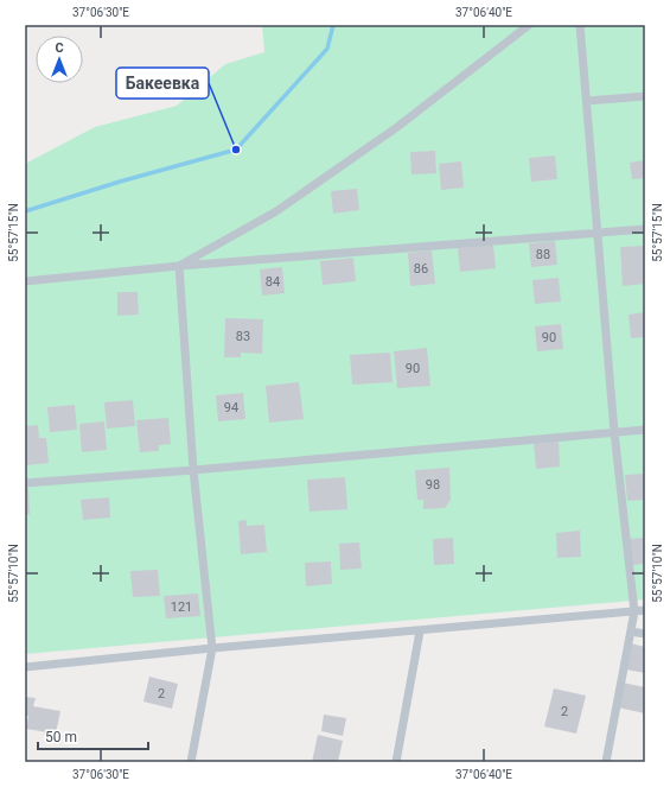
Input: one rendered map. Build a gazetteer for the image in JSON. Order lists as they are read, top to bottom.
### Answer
{
  "places": ["Бакеевка"],
  "house_numbers": [
    "88",
    "86",
    "84",
    "83",
    "90",
    "90",
    "94",
    "98",
    "121",
    "2",
    "2"
  ],
  "scale_bar": "50 m",
  "north": "top",
  "coordinates": [
    "37°06'30\"E",
    "37°06'40\"E",
    "55°57'15\"N",
    "55°57'10\"N"
  ]
}
